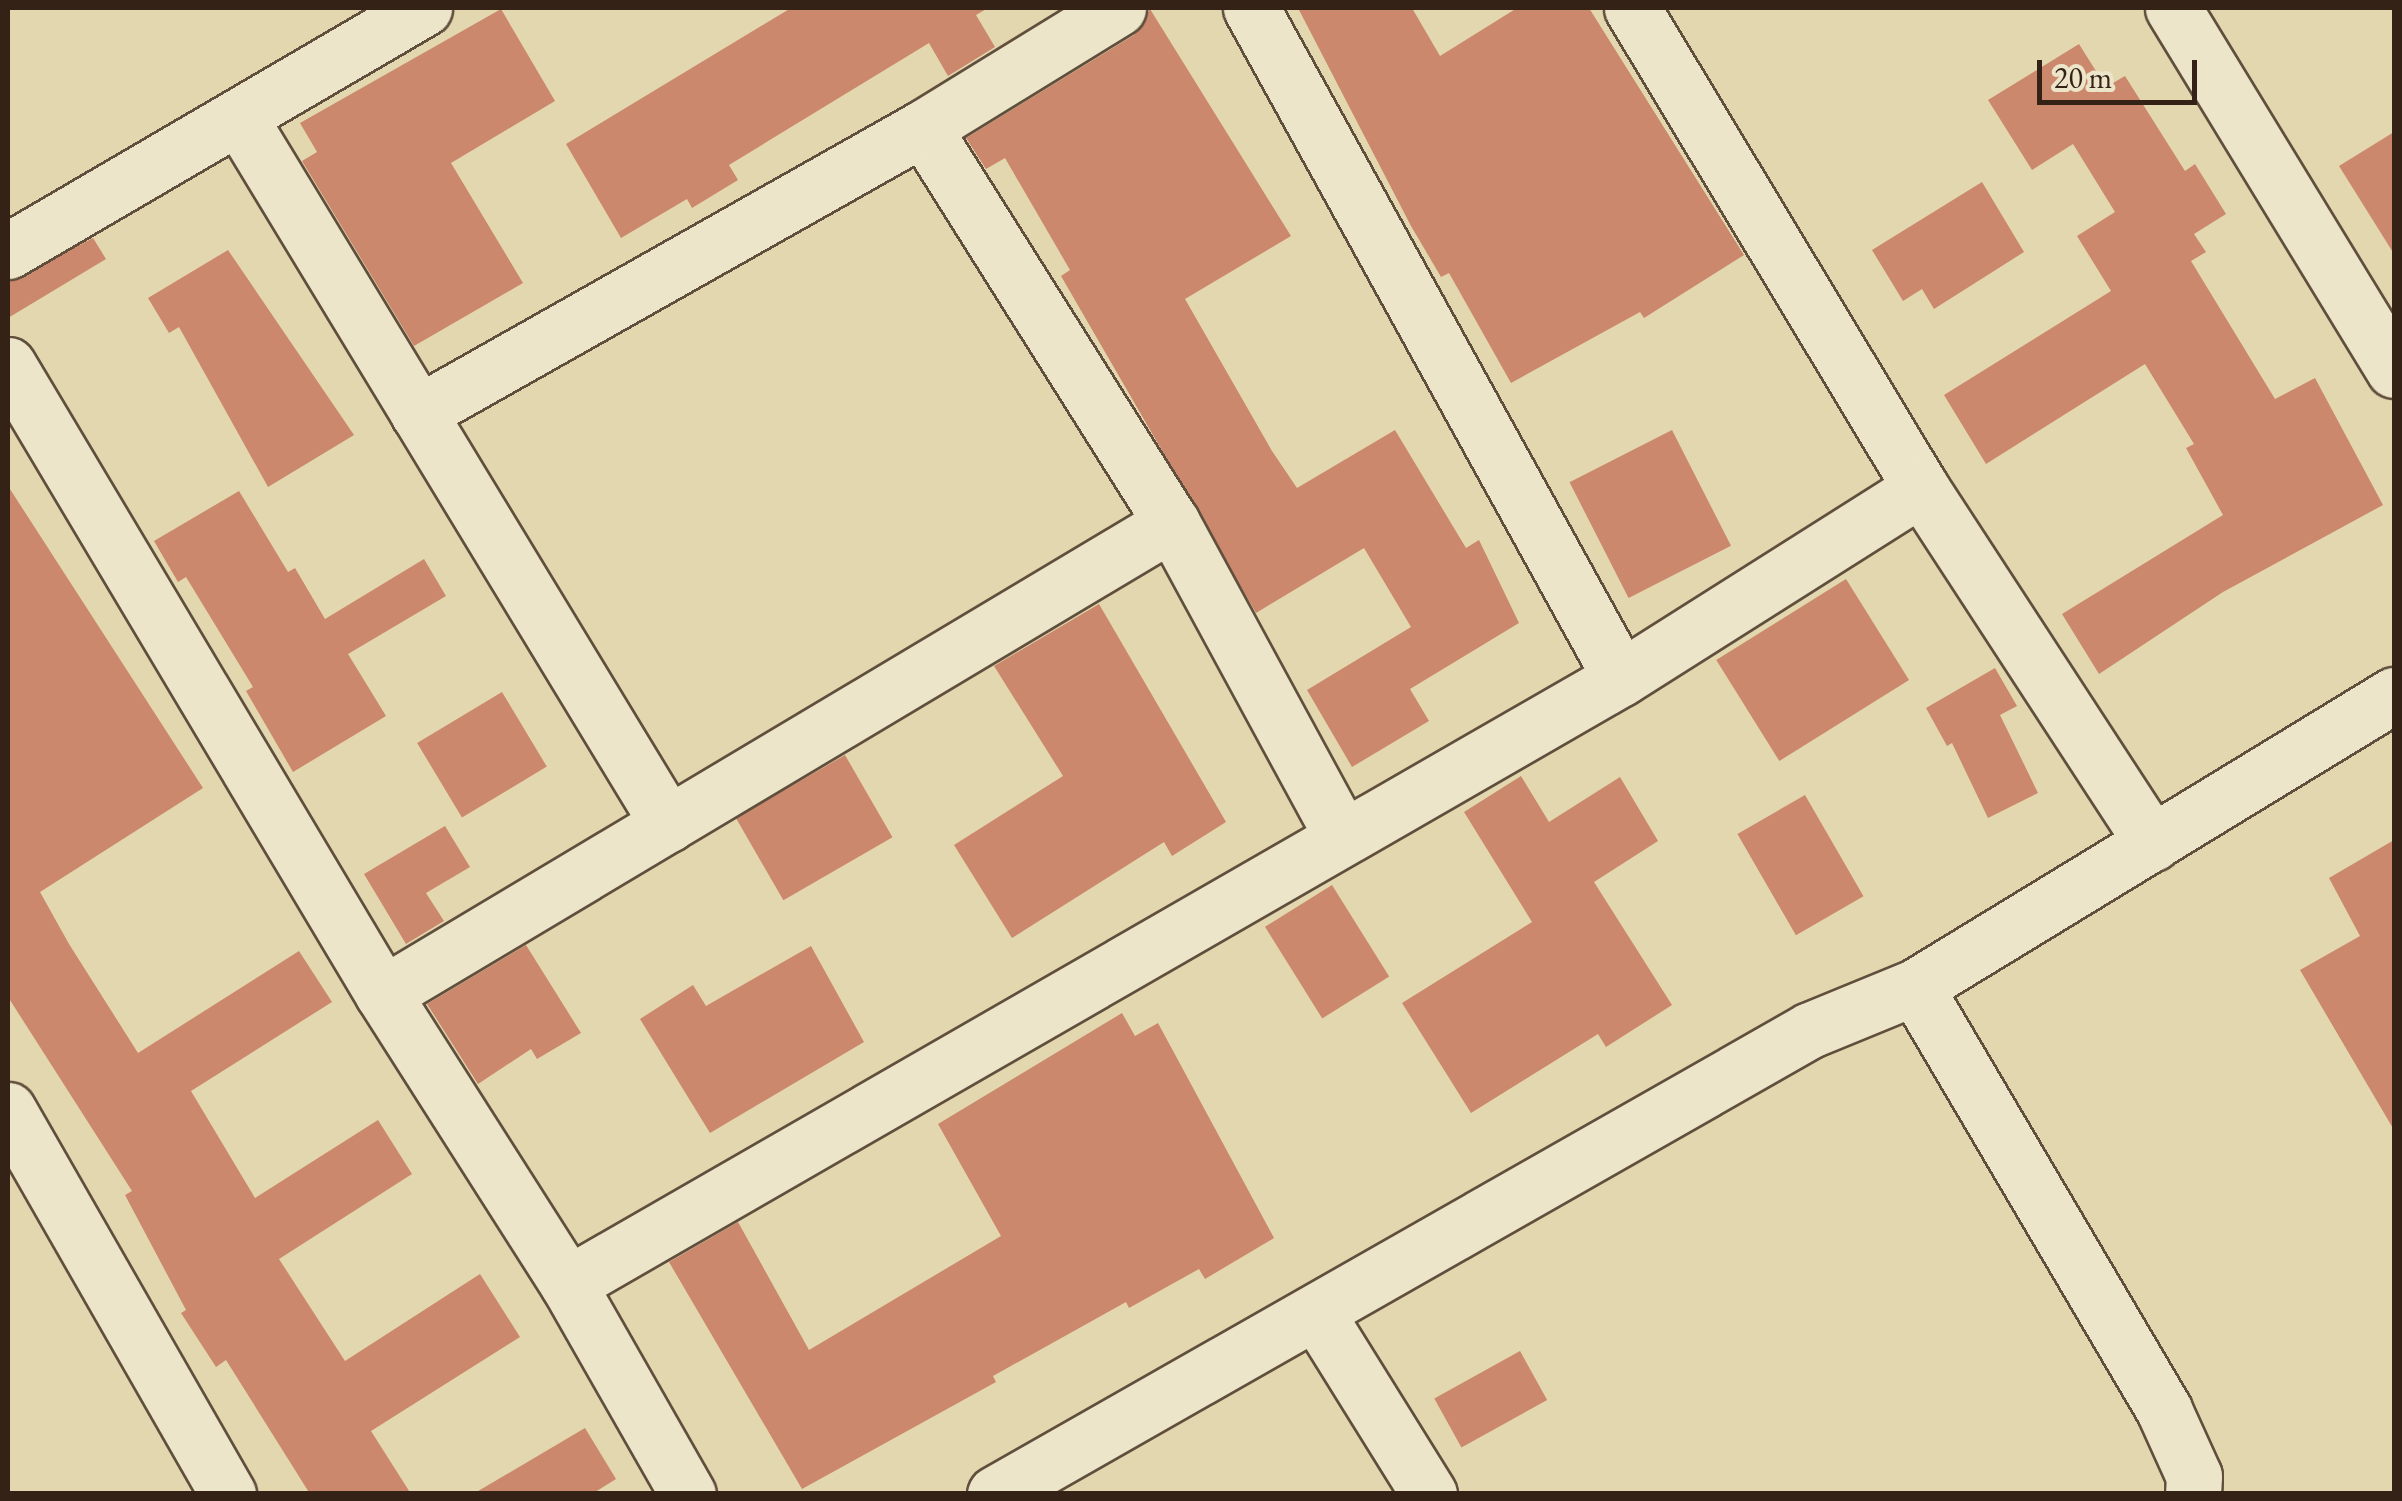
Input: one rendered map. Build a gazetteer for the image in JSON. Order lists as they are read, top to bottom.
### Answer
{
  "scale_bar": "20 m"
}
